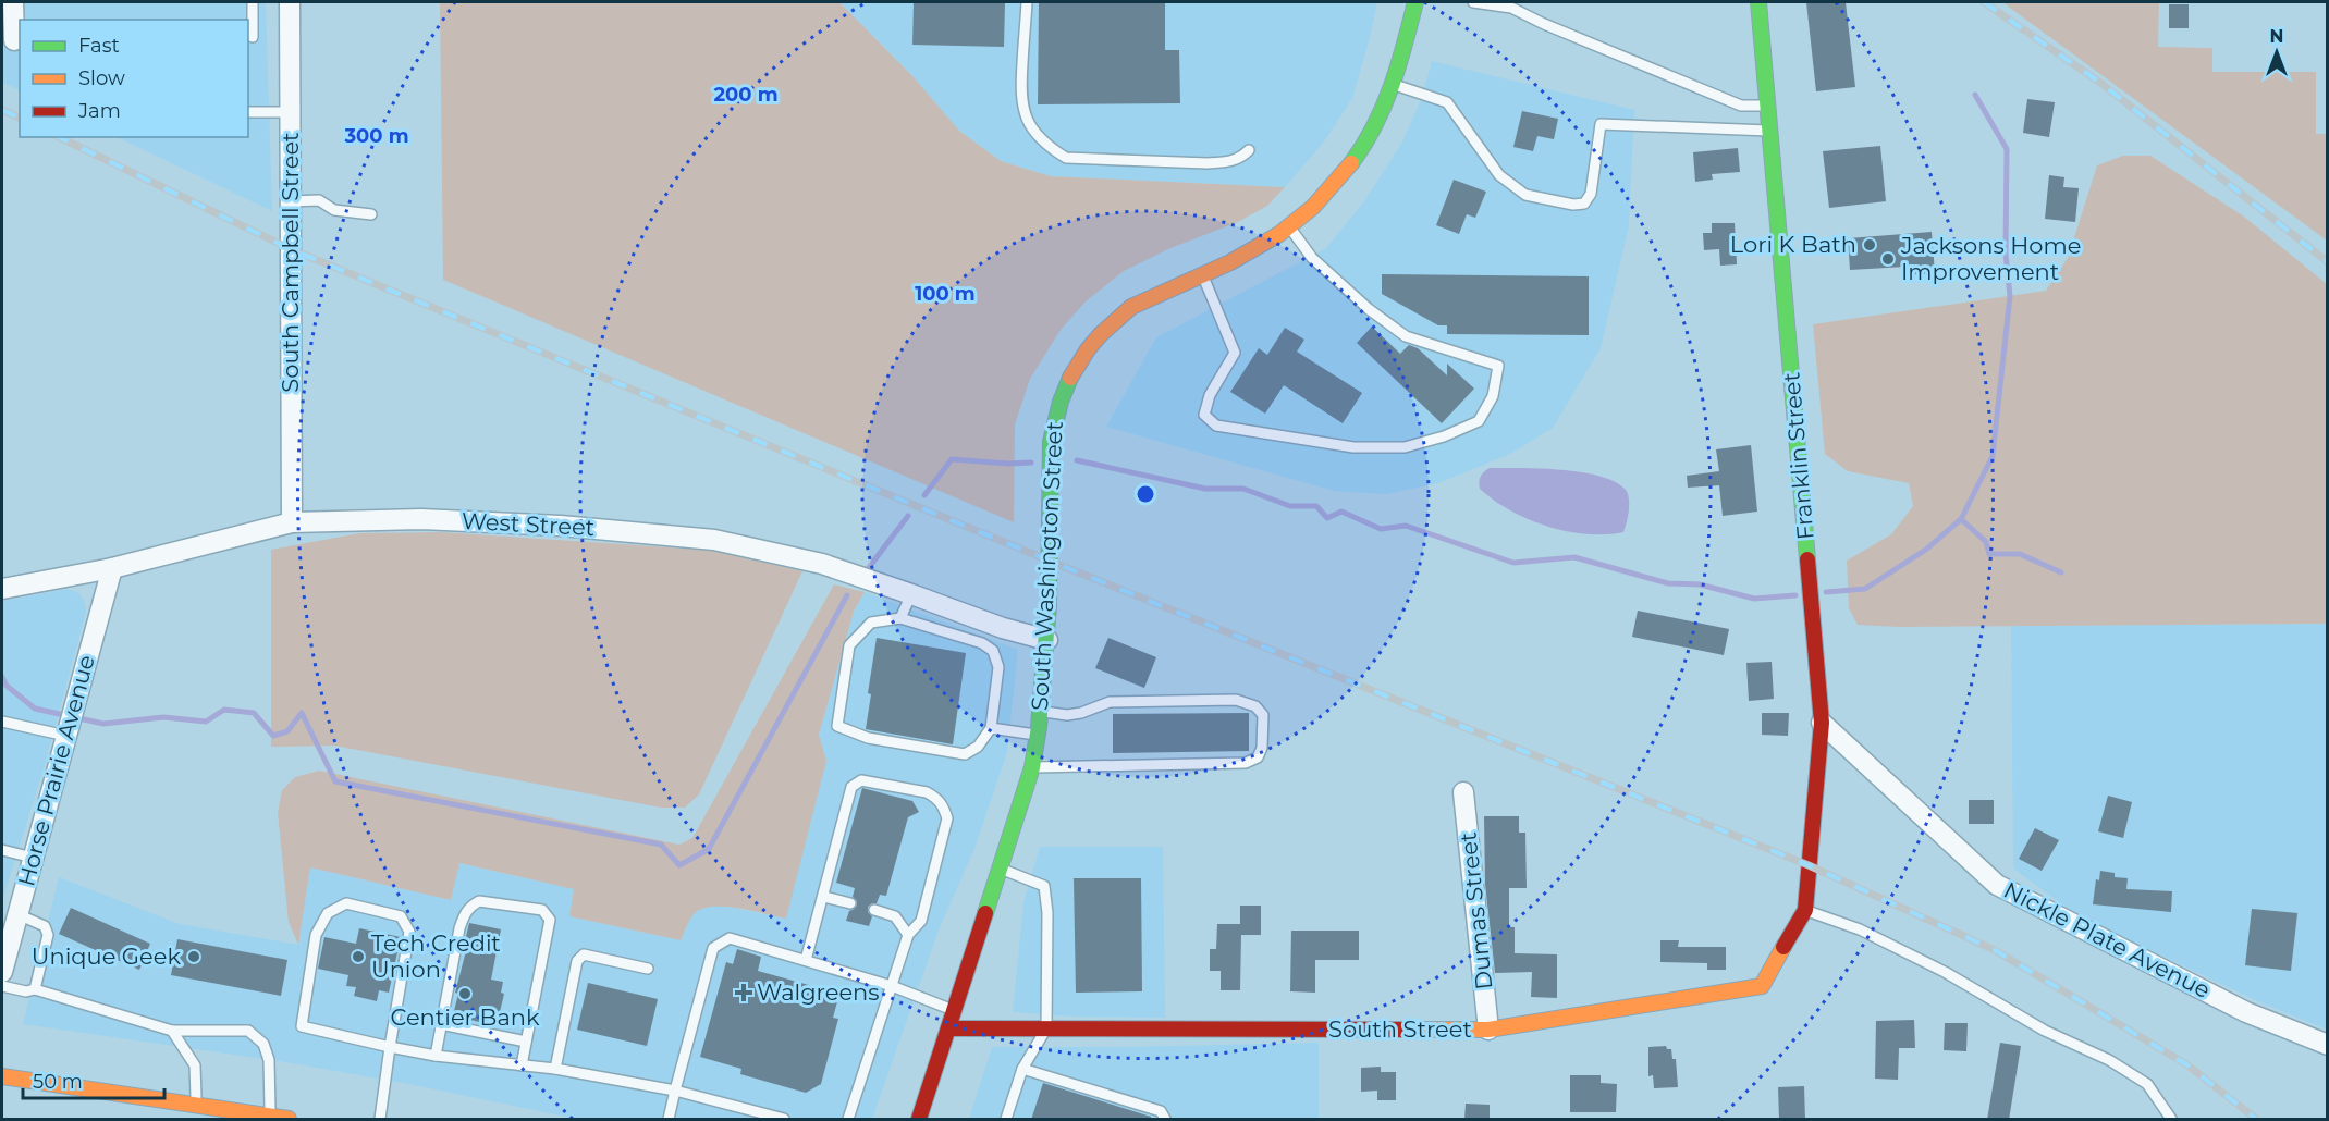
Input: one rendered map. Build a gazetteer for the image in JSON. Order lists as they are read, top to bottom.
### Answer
{
  "streets": {
    "main road": ["Franklin Street", "South Washington Street", "South Street"],
    "street": [
      "South Campbell Street",
      "West Street",
      "Horse Prairie Avenue",
      "Dumas Street",
      "Nickle Plate Avenue"
    ]
  },
  "crossings": [
    ["South Campbell Street", "West Street"],
    ["Franklin Street", "Nickle Plate Avenue"],
    ["Franklin Street", "South Street"],
    ["West Street", "South Washington Street"],
    ["West Street", "Horse Prairie Avenue"],
    ["South Washington Street", "South Street"],
    ["Dumas Street", "South Street"]
  ],
  "places": {
    "other": [
      "Lori K Bath",
      "Jacksons Home Improvement",
      "Unique Geek",
      "Tech Credit Union",
      "Centier Bank"
    ],
    "health": ["Walgreens"]
  },
  "legend": ["Fast", "Slow", "Jam"],
  "scale_bar": "50 m",
  "north": "top",
  "rings": ["200 m", "300 m", "100 m"]
}
